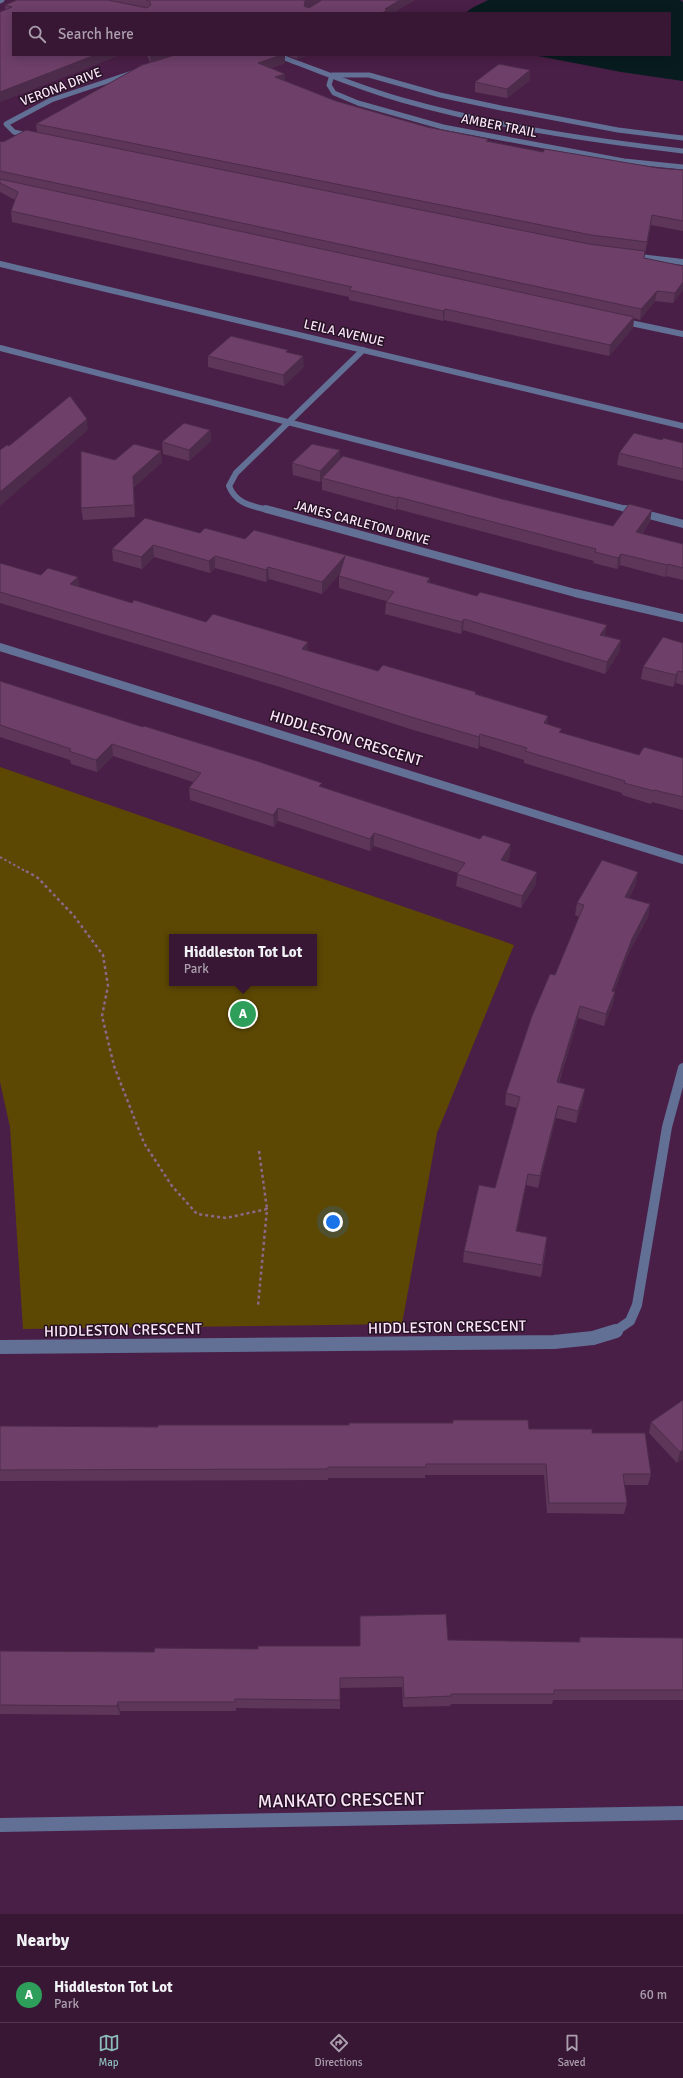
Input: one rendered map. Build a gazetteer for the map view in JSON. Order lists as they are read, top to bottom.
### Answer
{
  "streets": {
    "street": [
      "VERONA DRIVE",
      "AMBER TRAIL",
      "LEILA AVENUE",
      "JAMES CARLETON DRIVE",
      "HIDDLESTON CRESCENT",
      "MANKATO CRESCENT"
    ]
  },
  "crossings": [
    ["LEILA AVENUE", "JAMES CARLETON DRIVE"]
  ],
  "page": {
    "search": "Search here",
    "popup": ["Hiddleston Tot Lot", "Park"],
    "pins": "A",
    "heading": "Nearby",
    "list": [
      {
        "mark": "A",
        "name": "Hiddleston Tot Lot",
        "note": "Park",
        "value": "60 m"
      }
    ],
    "nav": ["Map", "Directions", "Saved"]
  }
}
